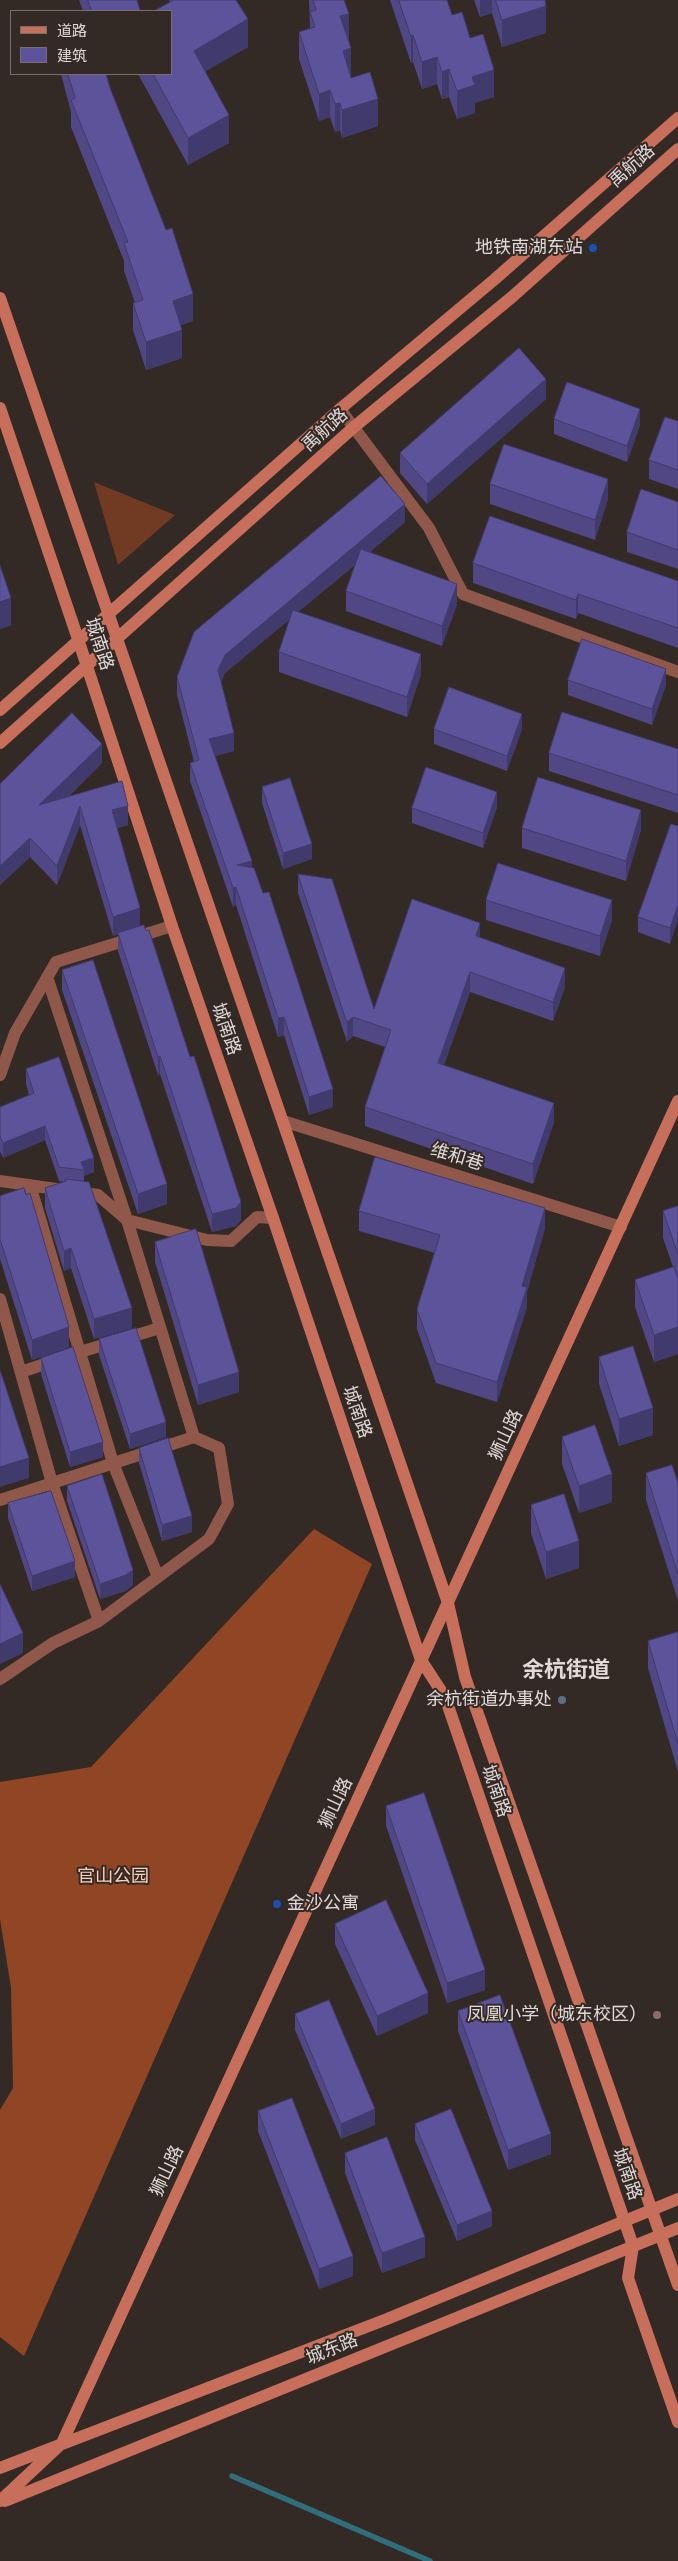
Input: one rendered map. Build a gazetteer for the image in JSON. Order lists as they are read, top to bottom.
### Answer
{
  "streets": {
    "main road": [
      "禹航路",
      "城南路",
      "狮山路",
      "城东路"
    ],
    "street": ["维和巷"]
  },
  "crossings": [
    ["禹航路", "城南路"],
    ["城南路", "维和巷"],
    ["城南路", "狮山路"],
    ["城南路", "城东路"],
    ["维和巷", "狮山路"],
    ["狮山路", "城东路"]
  ],
  "districts": ["余杭街道"],
  "parks": ["官山公园"],
  "places": [
    "地铁南湖东站",
    "余杭街道办事处",
    "金沙公寓",
    "凤凰小学（城东校区）"
  ],
  "legend": ["道路", "建筑"]
}
